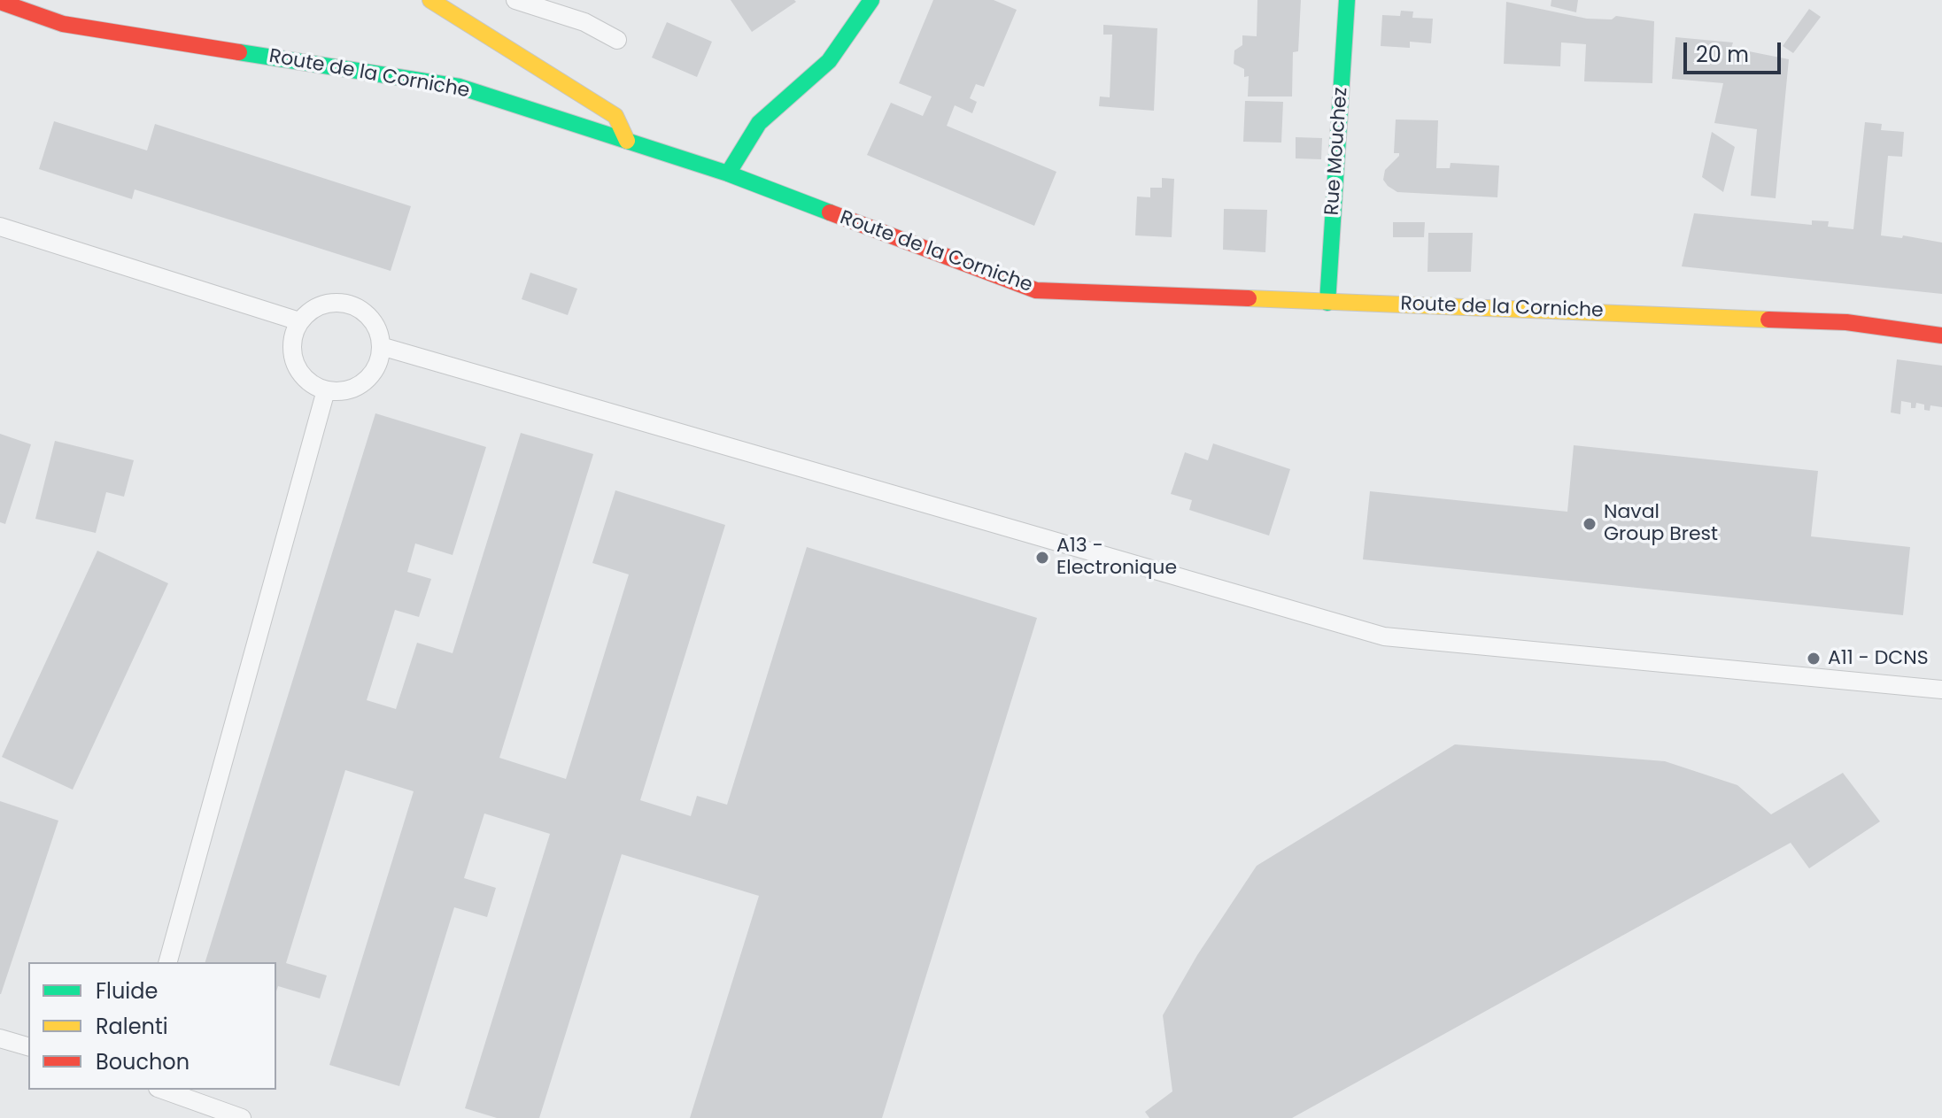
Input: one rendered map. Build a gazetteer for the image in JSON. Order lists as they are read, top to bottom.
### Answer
{
  "streets": {
    "street": ["Route de la Corniche", "Rue Mouchez"]
  },
  "crossings": [
    ["Route de la Corniche", "Rue Mouchez"]
  ],
  "places": ["Naval Group Brest", "A13 - Electronique", "A11 - DCNS"],
  "legend": ["Fluide", "Ralenti", "Bouchon"],
  "scale_bar": "20 m"
}
